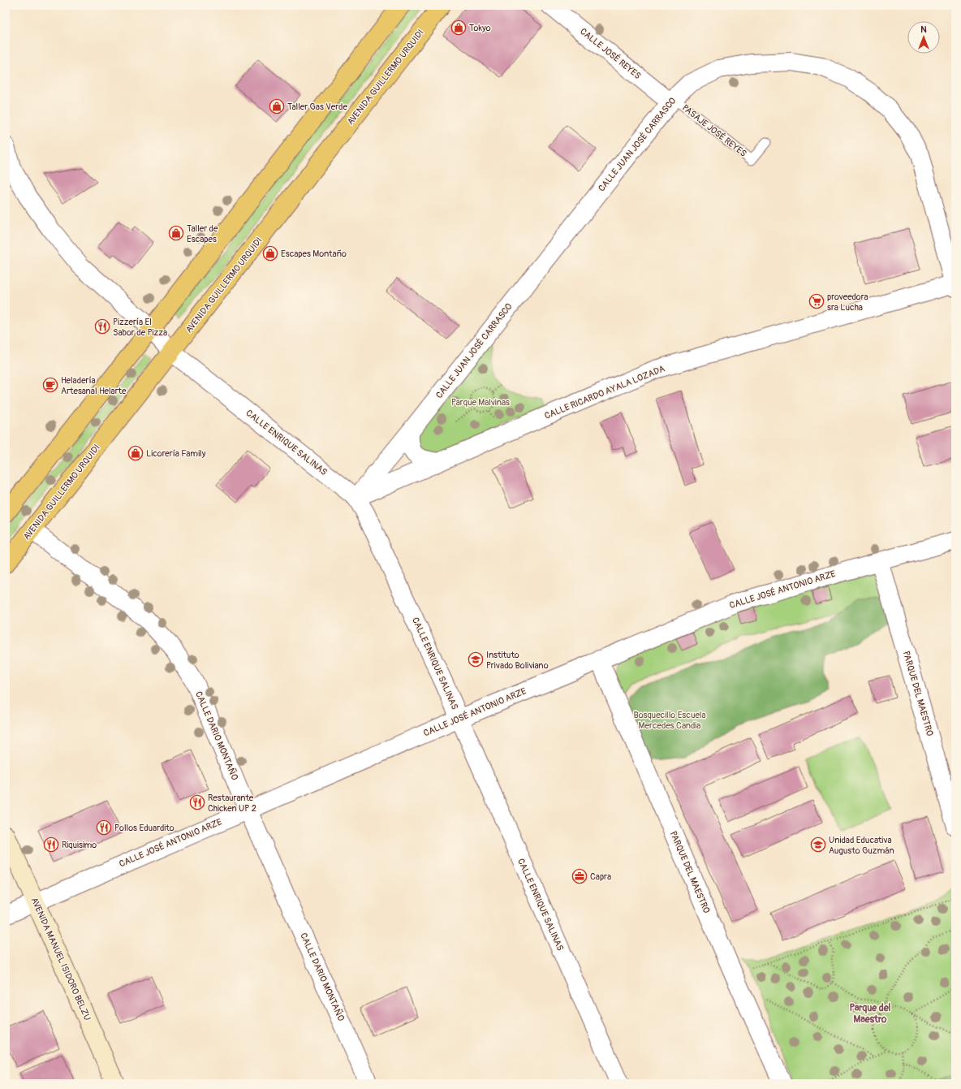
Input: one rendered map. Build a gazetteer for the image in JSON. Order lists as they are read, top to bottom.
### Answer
{
  "streets": {
    "main road": ["AVENIDA GUILLERMO URQUIDI", "AVENIDA MANUEL ISIDORO BELZU"],
    "street": [
      "CALLE JOSÉ REYES",
      "CALLE JUAN JOSÉ CARRASCO",
      "CALLE RICARDO AYALA LOZADA",
      "CALLE ENRIQUE SALINAS",
      "CALLE JOSÉ ANTONIO ARZE",
      "PARQUE DEL MAESTRO",
      "CALLE DARIO MONTAÑO"
    ],
    "lane": ["PASAJE JOSÉ REYES"]
  },
  "crossings": [
    ["CALLE JOSÉ REYES", "PASAJE JOSÉ REYES"],
    ["CALLE JOSÉ REYES", "CALLE JUAN JOSÉ CARRASCO"],
    ["AVENIDA GUILLERMO URQUIDI", "CALLE ENRIQUE SALINAS"],
    ["AVENIDA GUILLERMO URQUIDI", "CALLE DARIO MONTAÑO"],
    ["PASAJE JOSÉ REYES", "CALLE JUAN JOSÉ CARRASCO"],
    ["CALLE JUAN JOSÉ CARRASCO", "CALLE RICARDO AYALA LOZADA"],
    ["CALLE JUAN JOSÉ CARRASCO", "CALLE ENRIQUE SALINAS"],
    ["CALLE RICARDO AYALA LOZADA", "CALLE ENRIQUE SALINAS"],
    ["CALLE ENRIQUE SALINAS", "CALLE JOSÉ ANTONIO ARZE"],
    ["CALLE JOSÉ ANTONIO ARZE", "PARQUE DEL MAESTRO"],
    ["CALLE JOSÉ ANTONIO ARZE", "CALLE DARIO MONTAÑO"],
    ["CALLE JOSÉ ANTONIO ARZE", "AVENIDA MANUEL ISIDORO BELZU"]
  ],
  "districts": ["Parque del Maestro"],
  "parks": ["Parque Malvinas", "Bosquecillo Escuela Mercedes Candia"],
  "places": {
    "shop": [
      "Tokyo",
      "Taller Gas Verde",
      "Taller de Escapes",
      "Escapes Montaño",
      "Licorería Family"
    ],
    "supermarket": ["proveedora sra Lucha"],
    "restaurant": [
      "Pizzería El Sabor de Pizza",
      "Restaurante Chicken UP 2",
      "Pollos Eduardito",
      "Riquisimo"
    ],
    "cafe": ["Heladería Artesanal Helarte"],
    "school or university": ["Instituto Privado Boliviano", "Unidad Educativa Augusto Guzmán"],
    "office": ["Capra"]
  },
  "north": "top"
}
